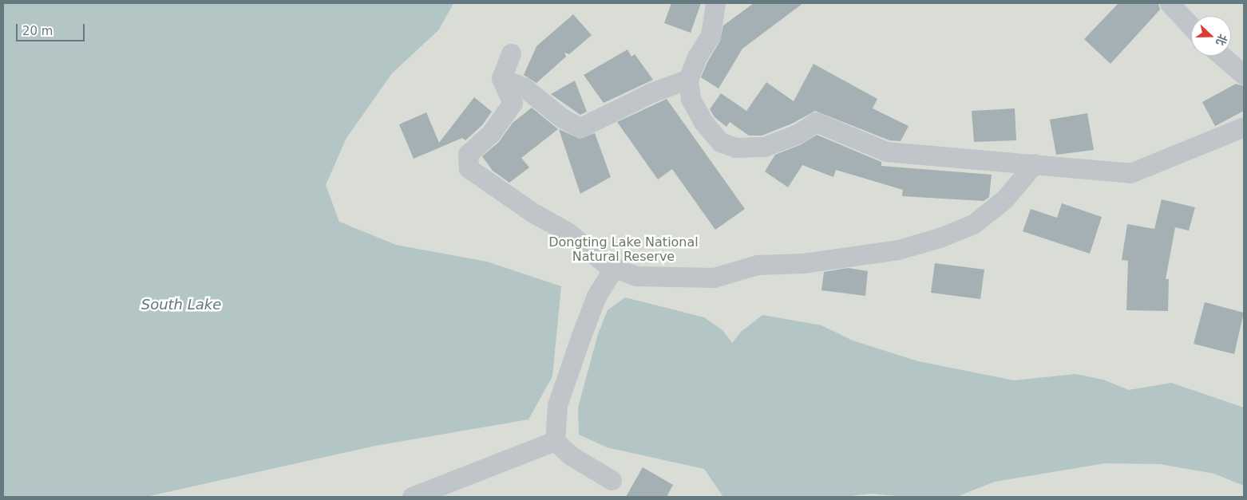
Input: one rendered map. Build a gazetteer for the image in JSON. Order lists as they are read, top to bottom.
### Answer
{
  "water": ["South Lake"],
  "parks": ["Dongting Lake National Natural Reserve"],
  "scale_bar": "20 m",
  "north": "right"
}
